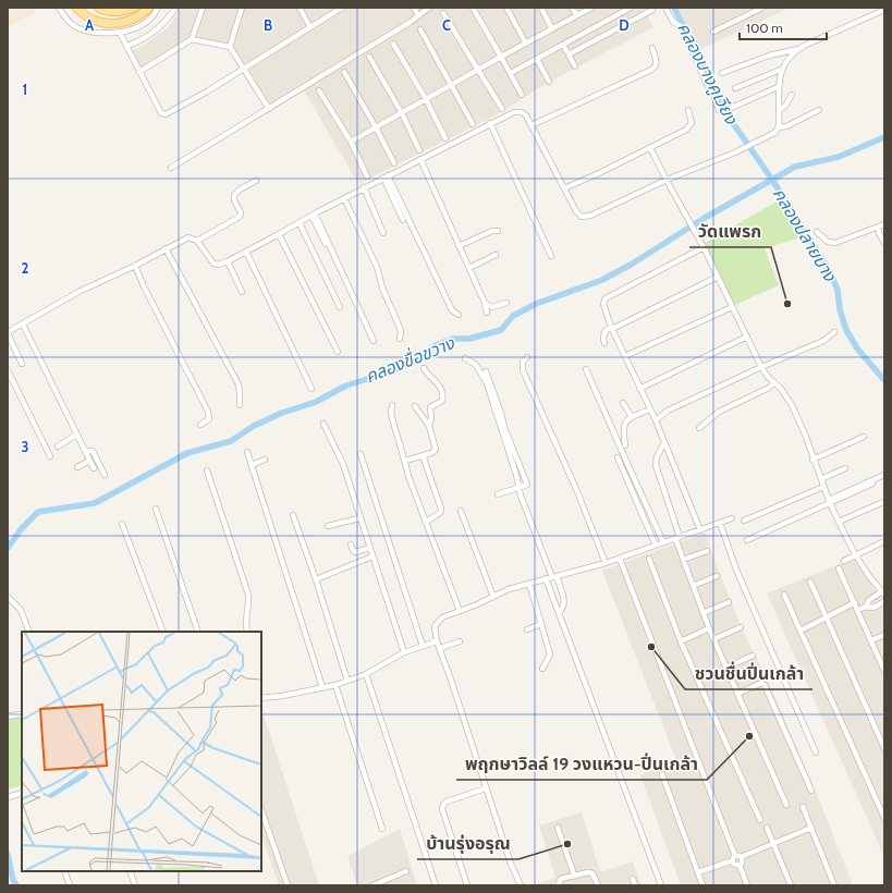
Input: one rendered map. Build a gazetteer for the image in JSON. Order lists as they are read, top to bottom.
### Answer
{
  "water": ["คลองบางคูเวียง", "คลองปลายบาง", "คลองขื่อขวาง"],
  "places": [
    "วัดแพรก",
    "ชวนชื่นปิ่นเกล้า",
    "พฤกษาวิลล์ 19 วงแหวน-ปิ่นเกล้า",
    "บ้านรุ่งอรุณ"
  ],
  "scale_bar": "100 m",
  "grid": {
    "columns": [
      "A",
      "B",
      "C",
      "D"
    ],
    "rows": ["1", "2", "3"]
  }
}
